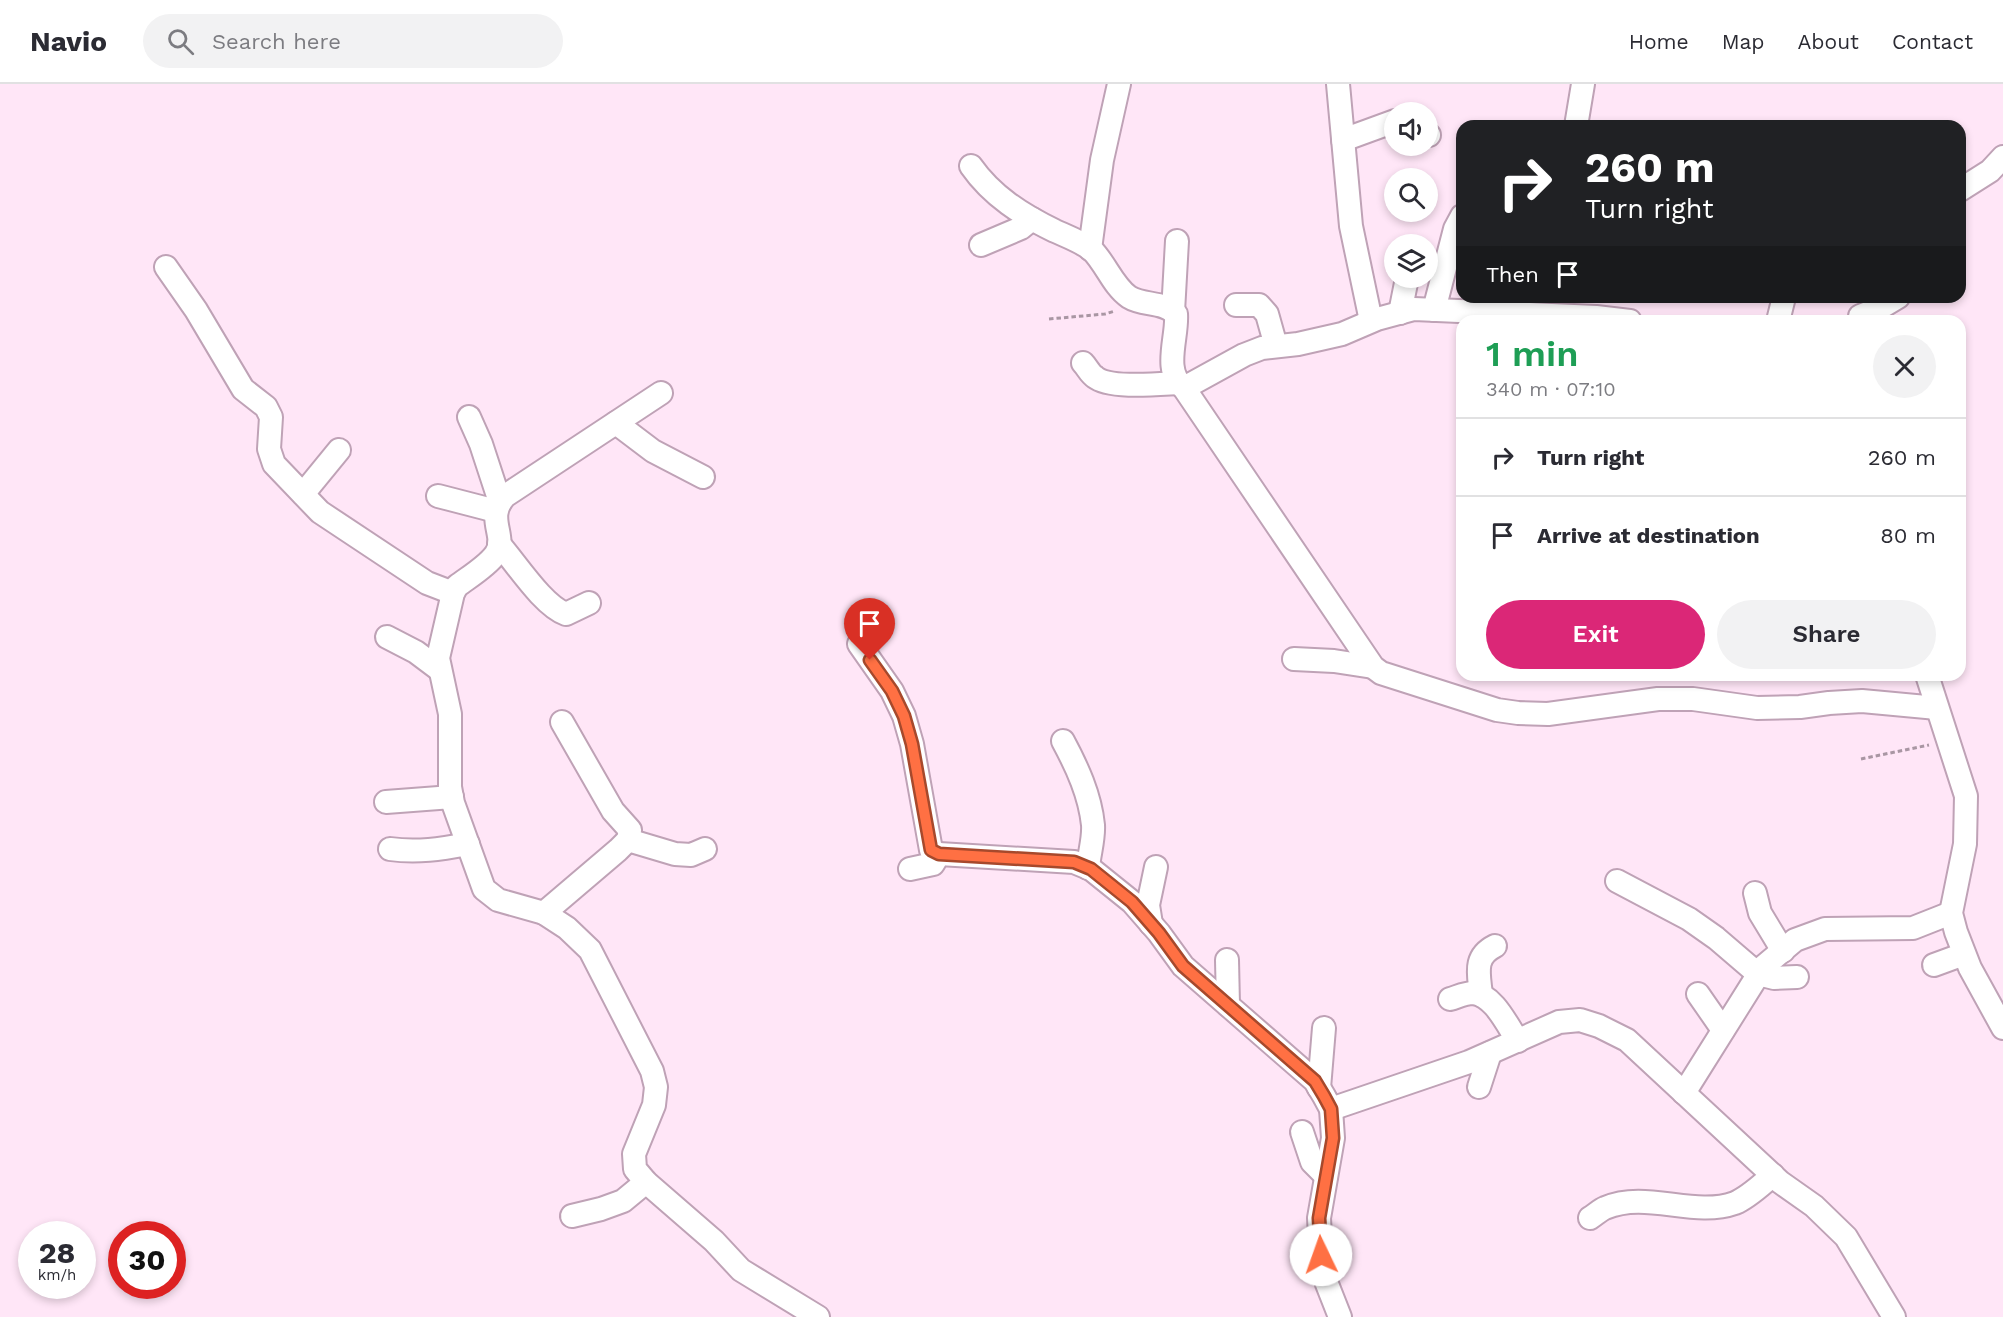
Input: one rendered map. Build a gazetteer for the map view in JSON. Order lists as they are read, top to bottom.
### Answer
{
  "page": {
    "header": "Navio",
    "search": "Search here",
    "nav": [
      "Home",
      "Map",
      "About",
      "Contact"
    ],
    "turn": ["260 m", "Turn right"],
    "then": "Then",
    "heading": ["1 min", "340 m · 07:10"],
    "list": [
      {
        "name": "Turn right",
        "value": "260 m"
      },
      {
        "name": "Arrive at destination",
        "value": "80 m"
      }
    ],
    "buttons": ["Exit", "Share"],
    "speed": "28 km/h",
    "limit": "30"
  }
}
